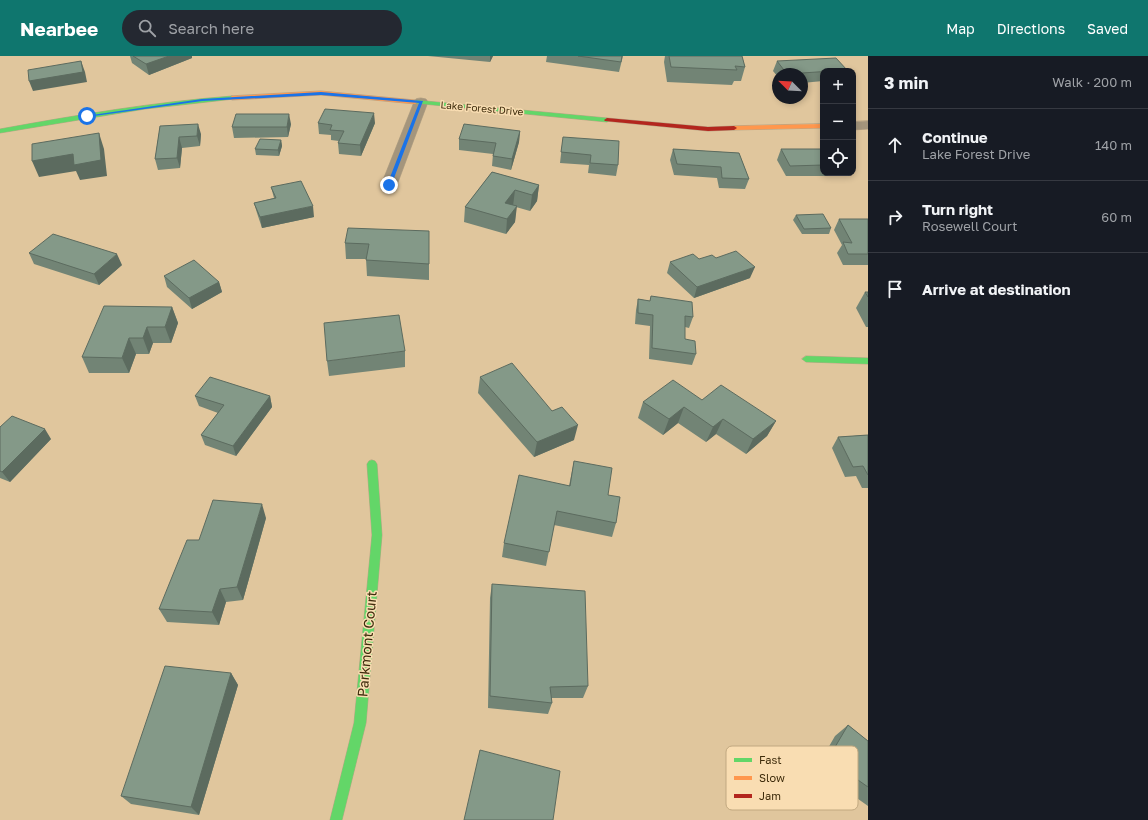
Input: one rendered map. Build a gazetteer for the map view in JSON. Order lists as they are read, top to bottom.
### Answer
{
  "streets": {
    "street": ["Lake Forest Drive", "Parkmont Court"]
  },
  "legend": ["Fast", "Slow", "Jam"],
  "north": "top left",
  "page": {
    "header": "Nearbee",
    "search": "Search here",
    "nav": ["Map", "Directions", "Saved"],
    "heading": ["3 min", "Walk · 200 m"],
    "map_buttons": ["+", "−"],
    "list": [
      ["Continue", "Lake Forest Drive", "140 m"],
      ["Turn right", "Rosewell Court", "60 m"],
      "Arrive at destination"
    ]
  }
}
